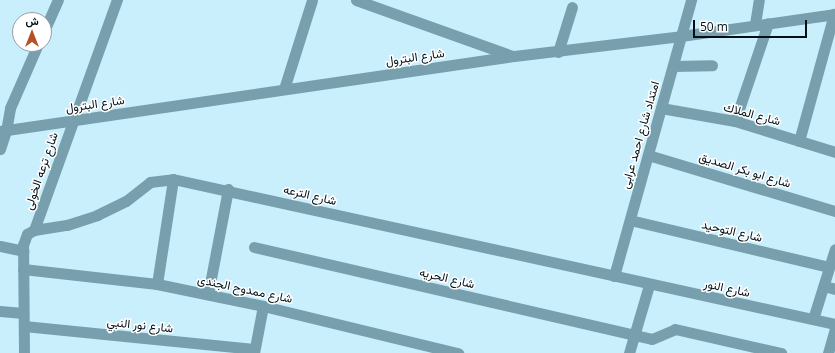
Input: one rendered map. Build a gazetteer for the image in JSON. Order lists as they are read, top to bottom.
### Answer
{
  "streets": {
    "street": [
      "شارع البترول",
      "شارع الملاك",
      "امتداد شارع احمد عرابى",
      "شارع ابو بكر الصديق",
      "شارع ترعه الخولى",
      "شارع الترعه",
      "شارع التوحيد",
      "شارع الحريه",
      "شارع النور",
      "شارع ممدوح الجندى",
      "شارع نور النبي"
    ]
  },
  "crossings": [
    ["شارع البترول", "امتداد شارع احمد عرابى"],
    ["شارع البترول", "شارع ترعه الخولى"],
    ["شارع الملاك", "امتداد شارع احمد عرابى"],
    ["امتداد شارع احمد عرابى", "شارع ابو بكر الصديق"],
    ["امتداد شارع احمد عرابى", "شارع الترعه"],
    ["امتداد شارع احمد عرابى", "شارع التوحيد"],
    ["امتداد شارع احمد عرابى", "شارع النور"],
    ["شارع ترعه الخولى", "شارع الترعه"],
    ["شارع الترعه", "شارع النور"]
  ],
  "scale_bar": "50 m",
  "north": "top"
}
